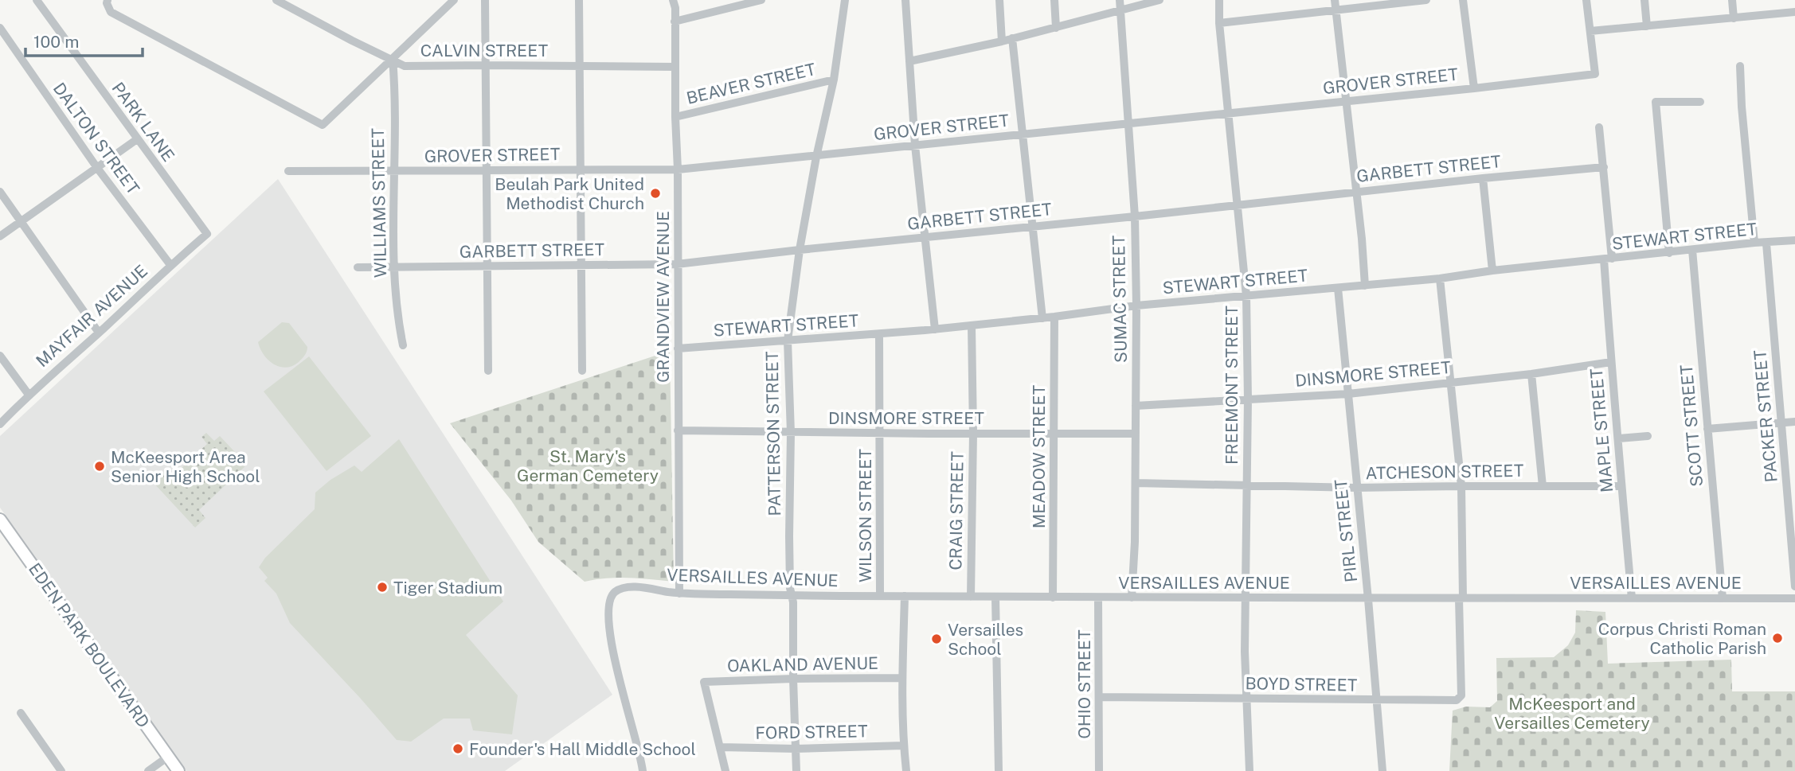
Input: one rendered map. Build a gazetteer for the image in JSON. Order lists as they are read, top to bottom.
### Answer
{
  "streets": {
    "main road": ["EDEN PARK BOULEVARD"],
    "street": [
      "CALVIN STREET",
      "GROVER STREET",
      "BEAVER STREET",
      "PARK LANE",
      "DALTON STREET",
      "GARBETT STREET",
      "WILLIAMS STREET",
      "STEWART STREET",
      "GRANDVIEW AVENUE",
      "SUMAC STREET",
      "MAYFAIR AVENUE",
      "DINSMORE STREET",
      "FREEMONT STREET",
      "PACKER STREET",
      "SCOTT STREET",
      "MAPLE STREET",
      "PATTERSON STREET",
      "MEADOW STREET",
      "ATCHESON STREET",
      "CRAIG STREET",
      "WILSON STREET",
      "PIRL STREET",
      "VERSAILLES AVENUE",
      "OAKLAND AVENUE",
      "OHIO STREET",
      "BOYD STREET",
      "FORD STREET"
    ]
  },
  "crossings": [
    ["CALVIN STREET", "WILLIAMS STREET"],
    ["CALVIN STREET", "GRANDVIEW AVENUE"],
    ["GROVER STREET", "WILLIAMS STREET"],
    ["GROVER STREET", "GRANDVIEW AVENUE"],
    ["GROVER STREET", "SUMAC STREET"],
    ["GROVER STREET", "FREEMONT STREET"],
    ["GROVER STREET", "PATTERSON STREET"],
    ["BEAVER STREET", "GRANDVIEW AVENUE"],
    ["BEAVER STREET", "PATTERSON STREET"],
    ["PARK LANE", "MAYFAIR AVENUE"],
    ["DALTON STREET", "MAYFAIR AVENUE"],
    ["GARBETT STREET", "WILLIAMS STREET"],
    ["GARBETT STREET", "GRANDVIEW AVENUE"],
    ["GARBETT STREET", "SUMAC STREET"],
    ["GARBETT STREET", "FREEMONT STREET"],
    ["GARBETT STREET", "MAPLE STREET"],
    ["GARBETT STREET", "PATTERSON STREET"],
    ["STEWART STREET", "GRANDVIEW AVENUE"],
    ["STEWART STREET", "SUMAC STREET"],
    ["STEWART STREET", "FREEMONT STREET"],
    ["STEWART STREET", "PACKER STREET"],
    ["STEWART STREET", "SCOTT STREET"],
    ["STEWART STREET", "MAPLE STREET"],
    ["STEWART STREET", "PATTERSON STREET"],
    ["STEWART STREET", "MEADOW STREET"],
    ["STEWART STREET", "CRAIG STREET"],
    ["STEWART STREET", "WILSON STREET"],
    ["STEWART STREET", "PIRL STREET"],
    ["STEWART STREET", "BOYD STREET"],
    ["GRANDVIEW AVENUE", "DINSMORE STREET"],
    ["GRANDVIEW AVENUE", "VERSAILLES AVENUE"],
    ["SUMAC STREET", "DINSMORE STREET"],
    ["SUMAC STREET", "ATCHESON STREET"],
    ["SUMAC STREET", "VERSAILLES AVENUE"],
    ["DINSMORE STREET", "FREEMONT STREET"],
    ["DINSMORE STREET", "MAPLE STREET"],
    ["DINSMORE STREET", "PATTERSON STREET"],
    ["DINSMORE STREET", "MEADOW STREET"],
    ["DINSMORE STREET", "CRAIG STREET"],
    ["DINSMORE STREET", "WILSON STREET"],
    ["DINSMORE STREET", "PIRL STREET"],
    ["DINSMORE STREET", "BOYD STREET"],
    ["FREEMONT STREET", "ATCHESON STREET"],
    ["FREEMONT STREET", "VERSAILLES AVENUE"],
    ["FREEMONT STREET", "BOYD STREET"],
    ["SCOTT STREET", "VERSAILLES AVENUE"],
    ["MAPLE STREET", "ATCHESON STREET"],
    ["MAPLE STREET", "VERSAILLES AVENUE"],
    ["PATTERSON STREET", "VERSAILLES AVENUE"],
    ["PATTERSON STREET", "OAKLAND AVENUE"],
    ["PATTERSON STREET", "FORD STREET"],
    ["MEADOW STREET", "VERSAILLES AVENUE"],
    ["ATCHESON STREET", "PIRL STREET"],
    ["ATCHESON STREET", "BOYD STREET"],
    ["CRAIG STREET", "VERSAILLES AVENUE"],
    ["WILSON STREET", "VERSAILLES AVENUE"],
    ["PIRL STREET", "VERSAILLES AVENUE"],
    ["PIRL STREET", "BOYD STREET"],
    ["VERSAILLES AVENUE", "OHIO STREET"],
    ["VERSAILLES AVENUE", "BOYD STREET"],
    ["OAKLAND AVENUE", "FORD STREET"],
    ["OHIO STREET", "BOYD STREET"]
  ],
  "parks": ["St. Mary's German Cemetery", "McKeesport and Versailles Cemetery"],
  "places": [
    "Beulah Park United Methodist Church",
    "McKeesport Area Senior High School",
    "Tiger Stadium",
    "Corpus Christi Roman Catholic Parish",
    "Versailles School",
    "Founder's Hall Middle School"
  ],
  "scale_bar": "100 m"
}
